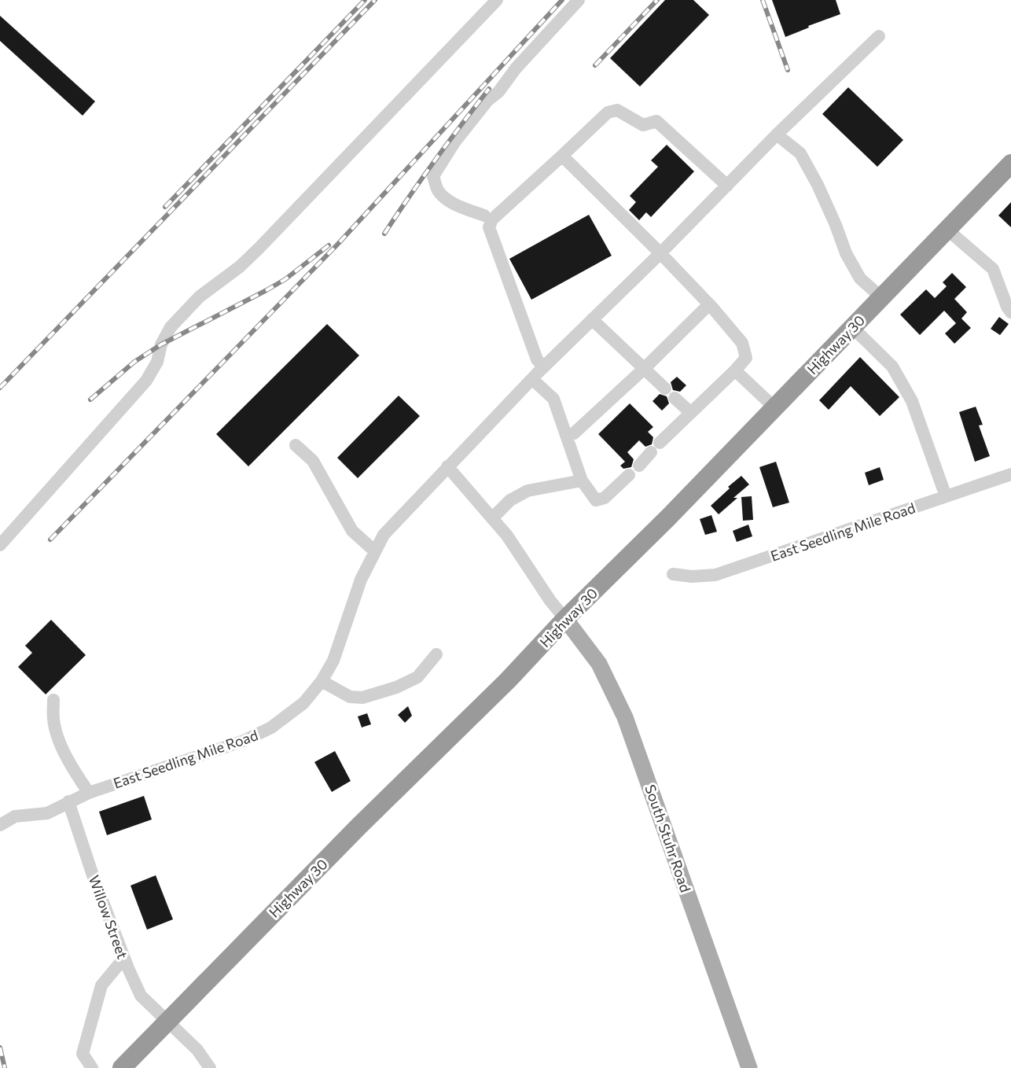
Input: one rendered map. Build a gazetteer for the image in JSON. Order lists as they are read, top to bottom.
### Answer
{
  "streets": {
    "highway": ["Highway 30"],
    "main road": ["South Stuhr Road"],
    "street": ["East Seedling Mile Road", "Willow Street"]
  },
  "crossings": [
    ["Highway 30", "South Stuhr Road"],
    ["Highway 30", "Willow Street"],
    ["East Seedling Mile Road", "Willow Street"]
  ]
}
